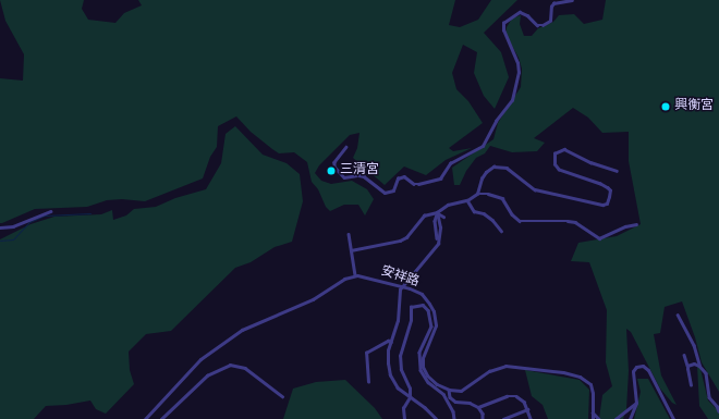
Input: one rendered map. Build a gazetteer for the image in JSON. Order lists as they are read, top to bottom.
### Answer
{
  "streets": {
    "street": ["安祥路"]
  },
  "places": ["興衡宮", "三清宮"]
}
